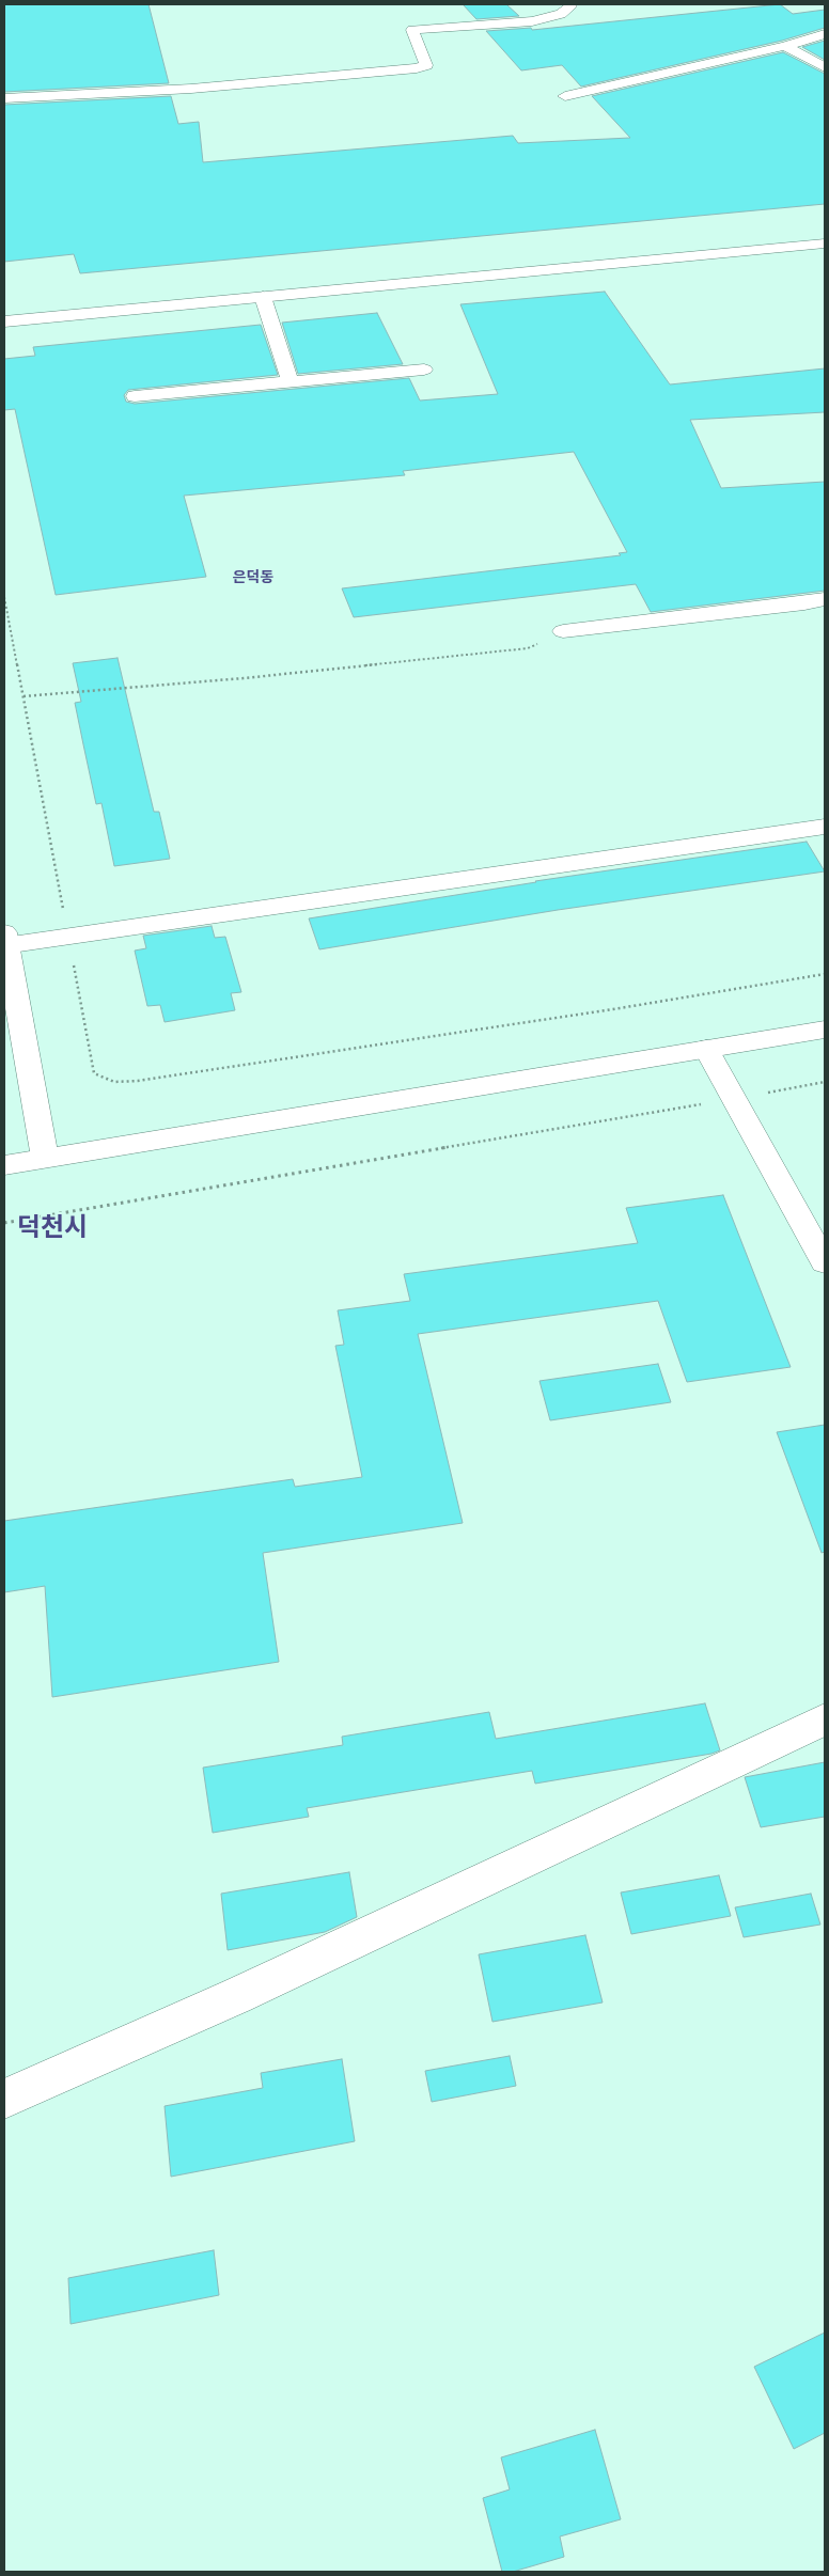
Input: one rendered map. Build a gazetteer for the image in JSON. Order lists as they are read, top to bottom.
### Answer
{
  "districts": ["은덕동", "덕천시"]
}
